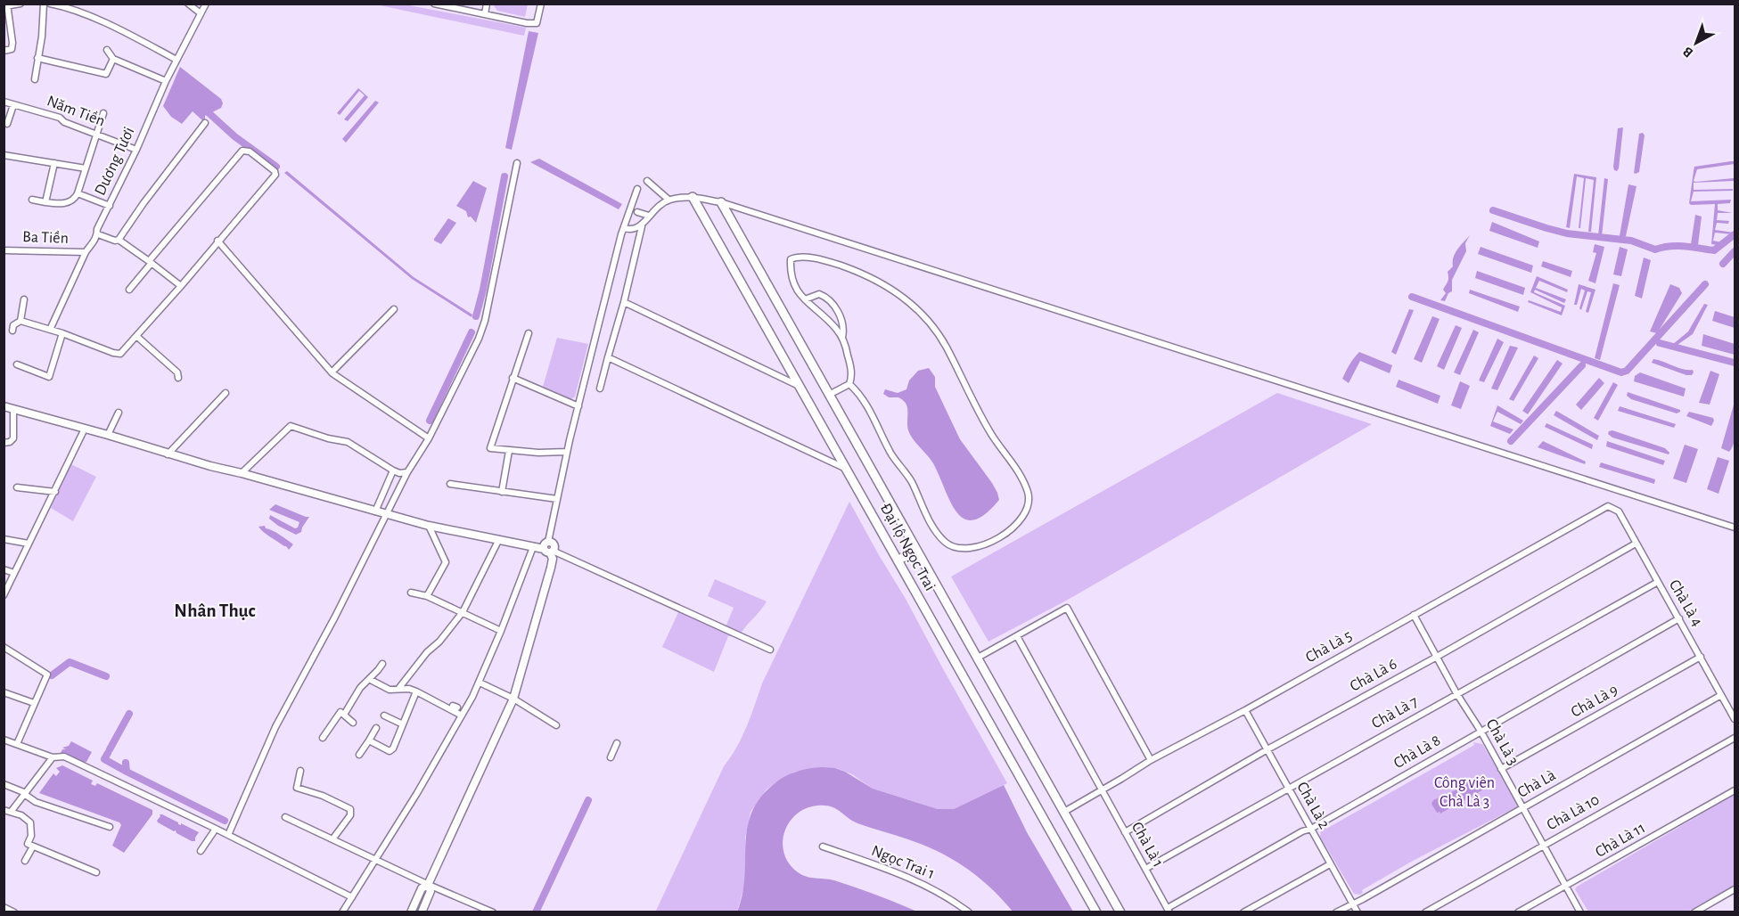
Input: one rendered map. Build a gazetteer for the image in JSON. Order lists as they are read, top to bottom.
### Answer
{
  "streets": {
    "main road": ["Đại lộ Ngọc Trai"],
    "street": [
      "Năm Tiền",
      "Dương Tươi",
      "Ba Tiền",
      "Chà Là 4",
      "Chà Là 5",
      "Chà Là 6",
      "Chà Là 9",
      "Chà Là 7",
      "Chà Là 3",
      "Chà Là 8",
      "Chà Là",
      "Chà Là 2",
      "Chà Là 10",
      "Chà Là 11",
      "Chà Là 1",
      "Ngọc Trai 1"
    ]
  },
  "crossings": [
    ["Năm Tiền", "Dương Tươi"],
    ["Dương Tươi", "Ba Tiền"],
    ["Đại lộ Ngọc Trai", "Chà Là 5"],
    ["Chà Là 4", "Chà Là 5"],
    ["Chà Là 4", "Chà Là 6"],
    ["Chà Là 4", "Chà Là 9"],
    ["Chà Là 4", "Chà Là 7"],
    ["Chà Là 4", "Chà Là 8"],
    ["Chà Là 4", "Chà Là"],
    ["Chà Là 5", "Chà Là 3"],
    ["Chà Là 5", "Chà Là 2"],
    ["Chà Là 5", "Chà Là 1"],
    ["Chà Là 6", "Chà Là 3"],
    ["Chà Là 6", "Chà Là 2"],
    ["Chà Là 6", "Chà Là 1"],
    ["Chà Là 9", "Chà Là 3"],
    ["Chà Là 7", "Chà Là 3"],
    ["Chà Là 7", "Chà Là 2"],
    ["Chà Là 7", "Chà Là 1"],
    ["Chà Là 3", "Chà Là 8"],
    ["Chà Là 3", "Chà Là"],
    ["Chà Là 3", "Chà Là 10"],
    ["Chà Là 3", "Chà Là 11"],
    ["Chà Là 8", "Chà Là 2"],
    ["Chà Là 8", "Chà Là 1"],
    ["Chà Là", "Chà Là 2"]
  ],
  "districts": ["Nhân Thục"],
  "parks": ["Công viên Chà Là 3"],
  "north": "bottom left"
}
